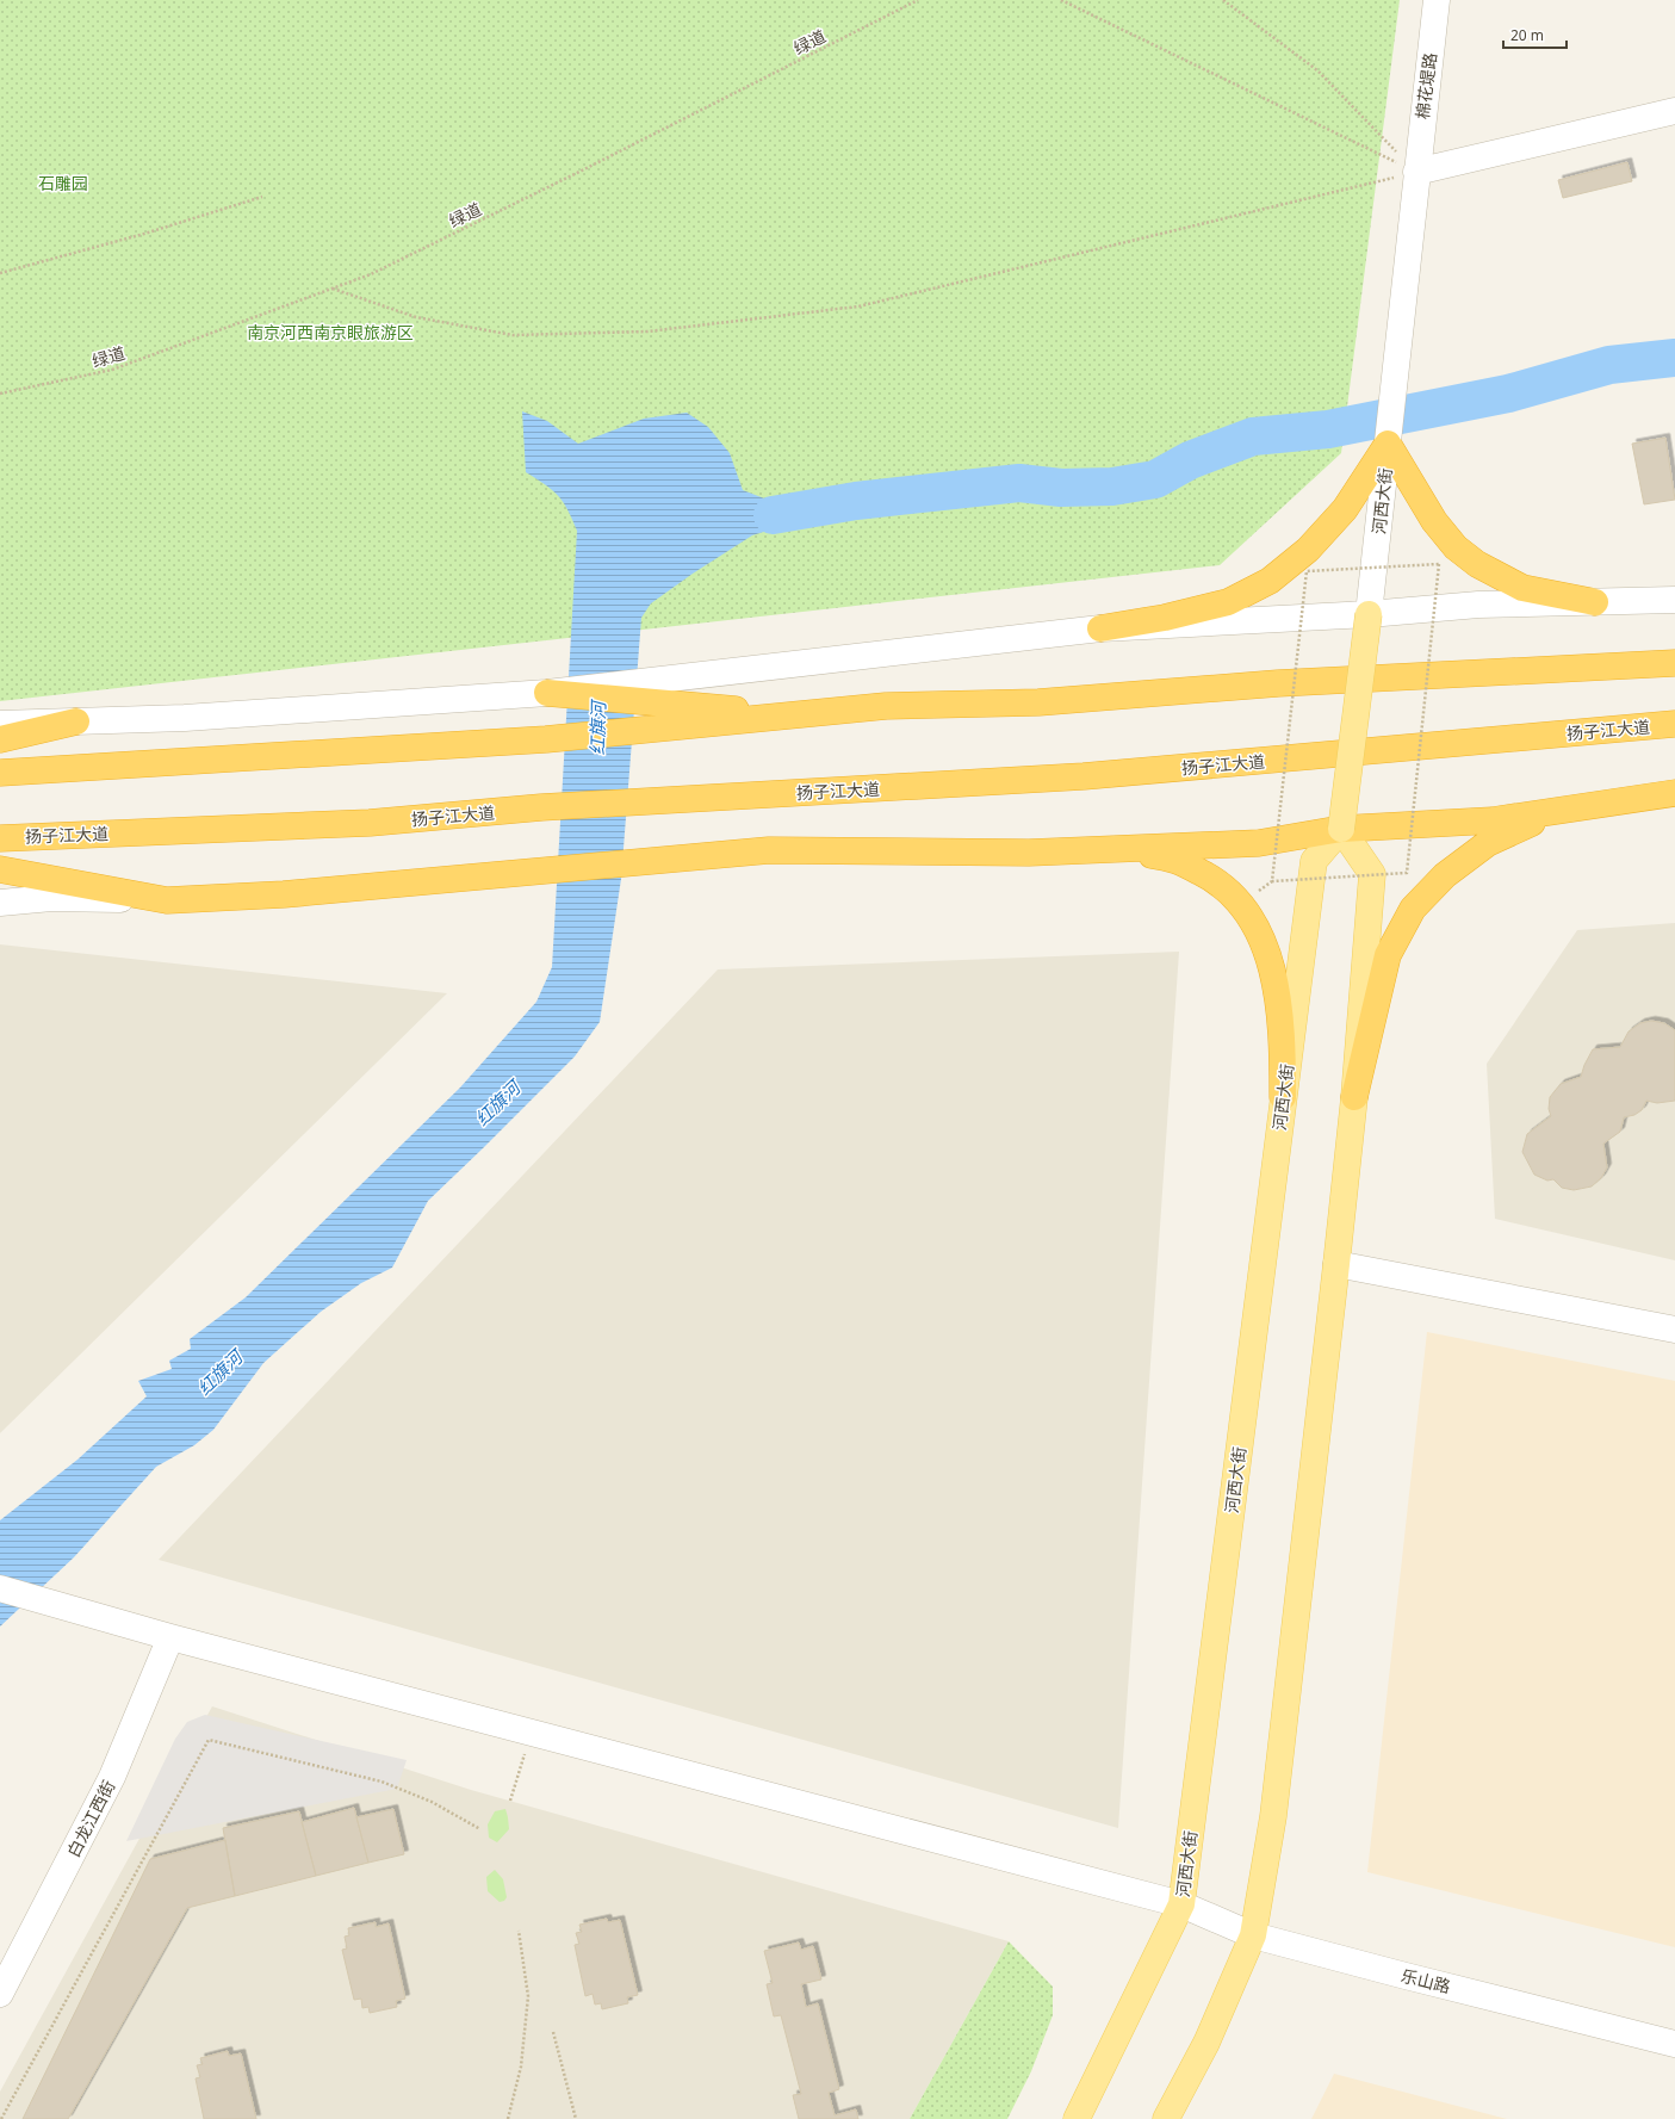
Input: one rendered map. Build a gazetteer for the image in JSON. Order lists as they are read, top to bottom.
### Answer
{
  "streets": {
    "highway": ["扬子江大道"],
    "main road": ["河西大街"],
    "street": ["棉花堤路", "白龙江西街", "乐山路"],
    "path": ["绿道"]
  },
  "crossings": [
    ["棉花堤路", "河西大街"],
    ["河西大街", "乐山路"],
    ["白龙江西街", "乐山路"]
  ],
  "water": ["红旗河"],
  "parks": ["石雕园", "南京河西南京眼旅游区"],
  "scale_bar": "20 m"
}
